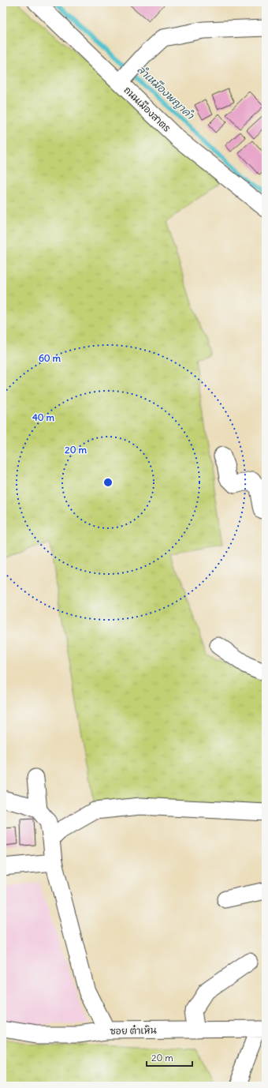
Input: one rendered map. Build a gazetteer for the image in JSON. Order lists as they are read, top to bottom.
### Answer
{
  "streets": {
    "street": ["ถนนเมืองสาตร", "ซอย ต๋าเหิน"]
  },
  "water": ["ลำเหมืองพญาคำ"],
  "scale_bar": "20 m",
  "rings": ["60 m", "40 m", "20 m"]
}
